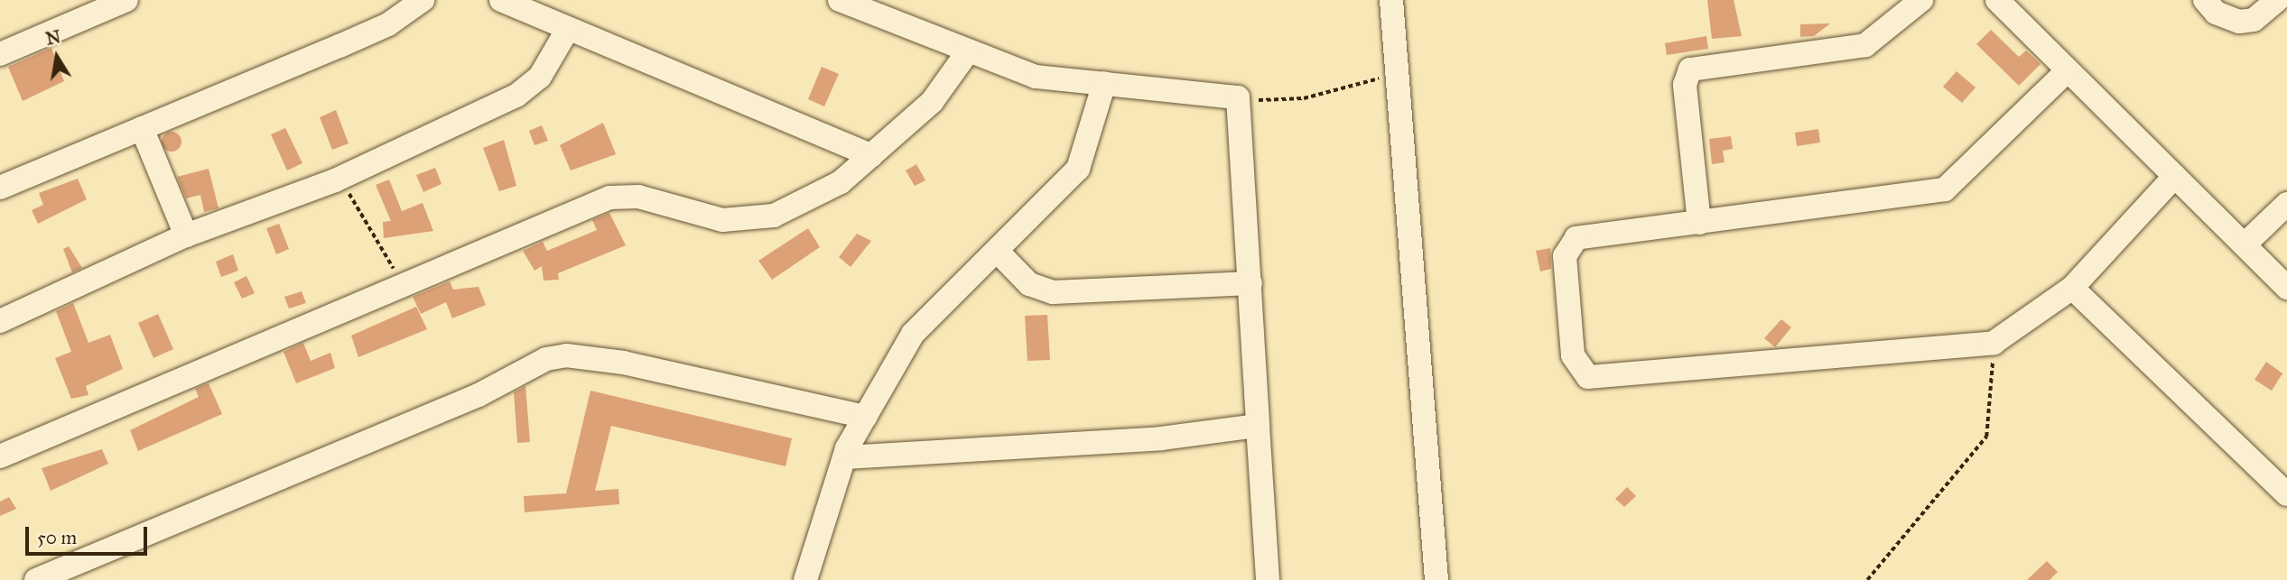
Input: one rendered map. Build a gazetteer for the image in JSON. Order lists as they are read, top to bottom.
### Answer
{
  "scale_bar": "50 m",
  "north": "top"
}
